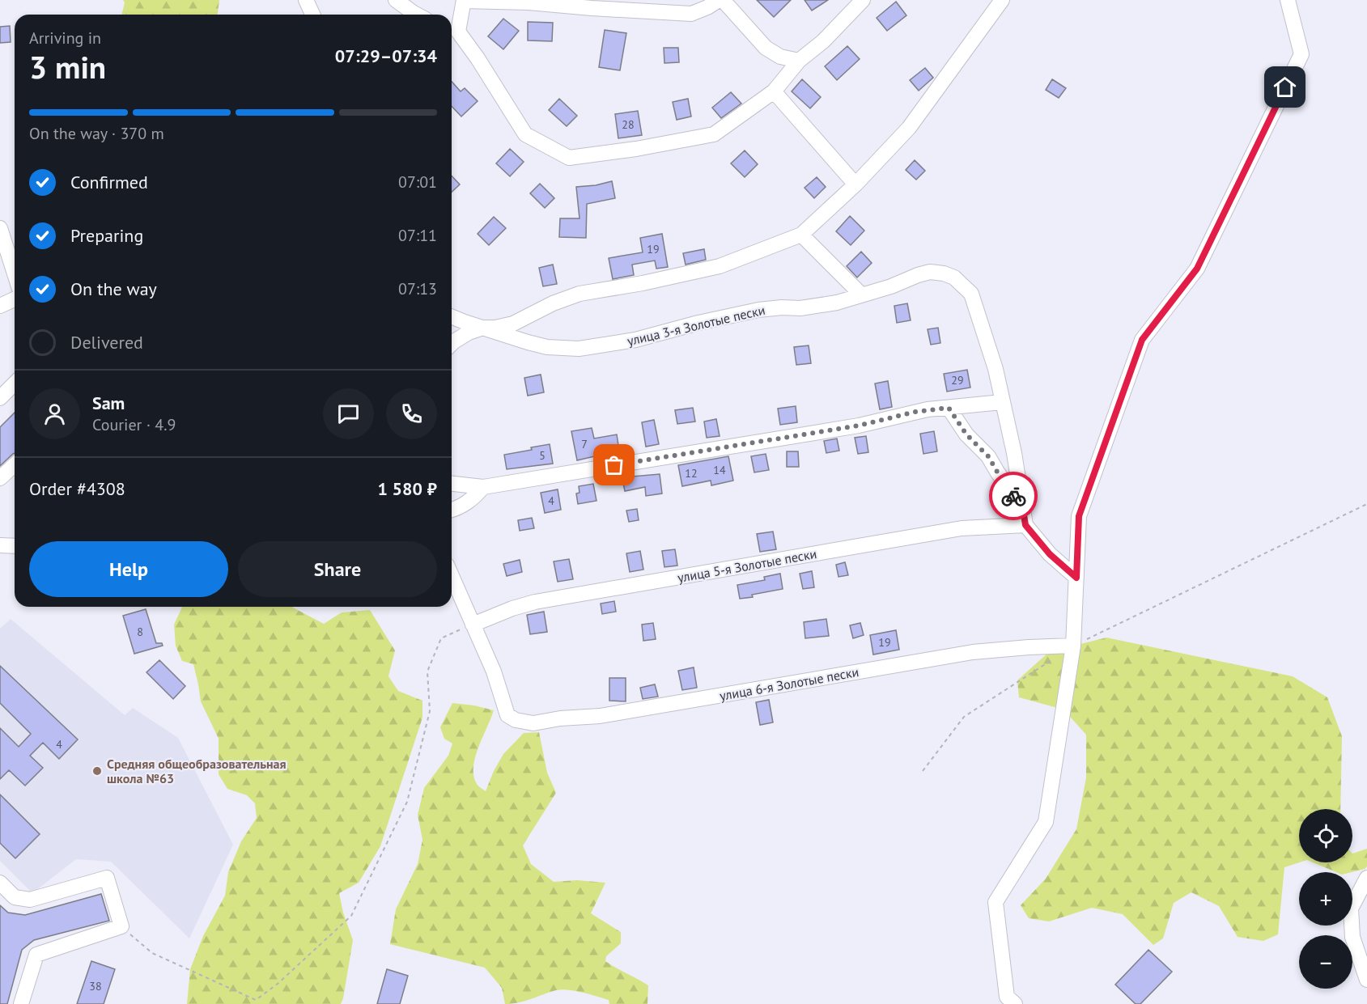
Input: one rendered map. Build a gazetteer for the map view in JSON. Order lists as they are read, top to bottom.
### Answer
{
  "streets": {
    "street": ["улица 3-я Золотые пески", "улица 5-я Золотые пески", "улица 6-я Золотые пески"]
  },
  "crossings": [
    ["улица 3-я Золотые пески", "улица 5-я Золотые пески"],
    ["улица 5-я Золотые пески", "улица 6-я Золотые пески"]
  ],
  "places": ["Средняя общеобразовательная школа №63"],
  "house_numbers": [
    "28",
    "19",
    "29",
    "7",
    "5",
    "14",
    "12",
    "4",
    "8",
    "19",
    "4",
    "38"
  ],
  "page": {
    "heading": ["3 min", "Arriving in", "07:29–07:34"],
    "panel": [
      "Sam",
      "Courier · 4.9",
      "Order #4308",
      "1 580 ₽"
    ],
    "bar": "On the way · 370 m",
    "list": [
      ["Confirmed", "07:01"],
      ["Preparing", "07:11"],
      ["On the way", "07:13"],
      "Delivered"
    ],
    "buttons": ["Help", "Share"],
    "map_buttons": ["+", "−"]
  }
}
